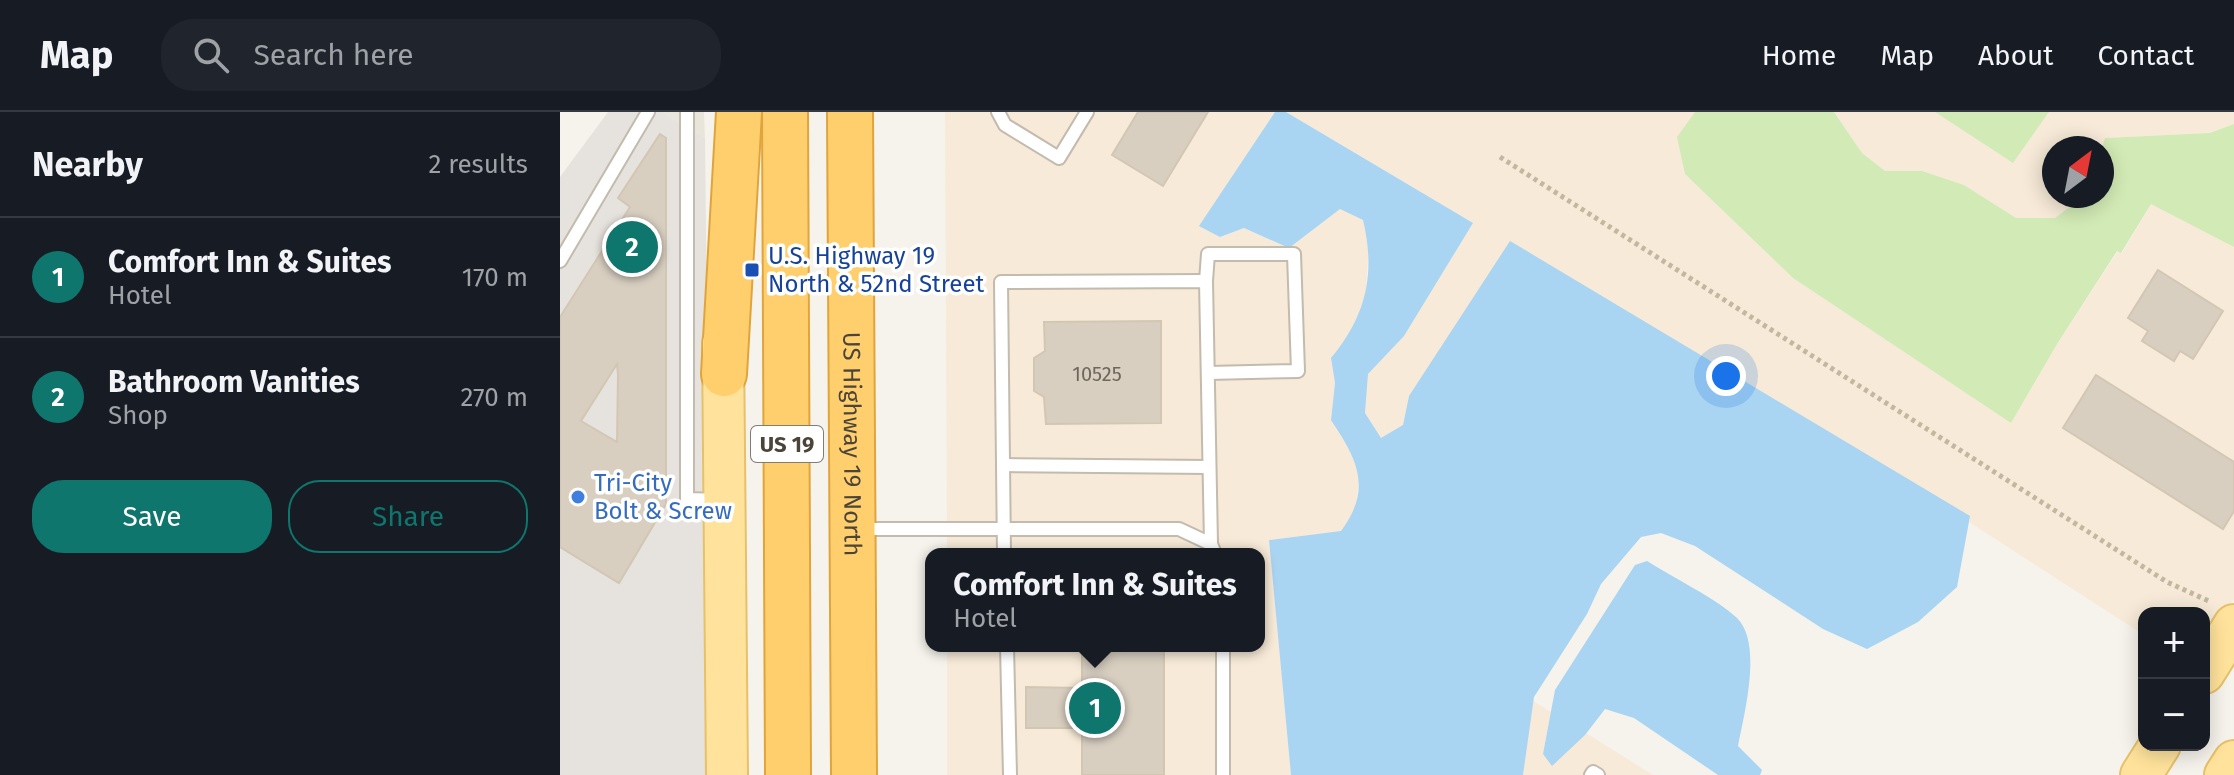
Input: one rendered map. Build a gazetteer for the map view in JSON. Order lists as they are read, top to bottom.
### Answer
{
  "streets": {
    "highway": ["US 19", "US Highway 19 North"]
  },
  "places": {
    "transit": ["U.S. Highway 19 North & 52nd Street"],
    "other": ["Tri-City Bolt & Screw"]
  },
  "house_numbers": ["10525"],
  "north": "top right",
  "page": {
    "header": "Map",
    "search": "Search here",
    "nav": [
      "Home",
      "Map",
      "About",
      "Contact"
    ],
    "heading": ["Nearby", "2 results"],
    "list": [
      {
        "mark": "1",
        "name": "Comfort Inn & Suites",
        "note": "Hotel",
        "value": "170 m"
      },
      {
        "mark": "2",
        "name": "Bathroom Vanities",
        "note": "Shop",
        "value": "270 m"
      }
    ],
    "pins": ["2", "1"],
    "buttons": ["Save", "Share"],
    "popup": ["Comfort Inn & Suites", "Hotel"],
    "map_buttons": ["+", "−"]
  }
}
